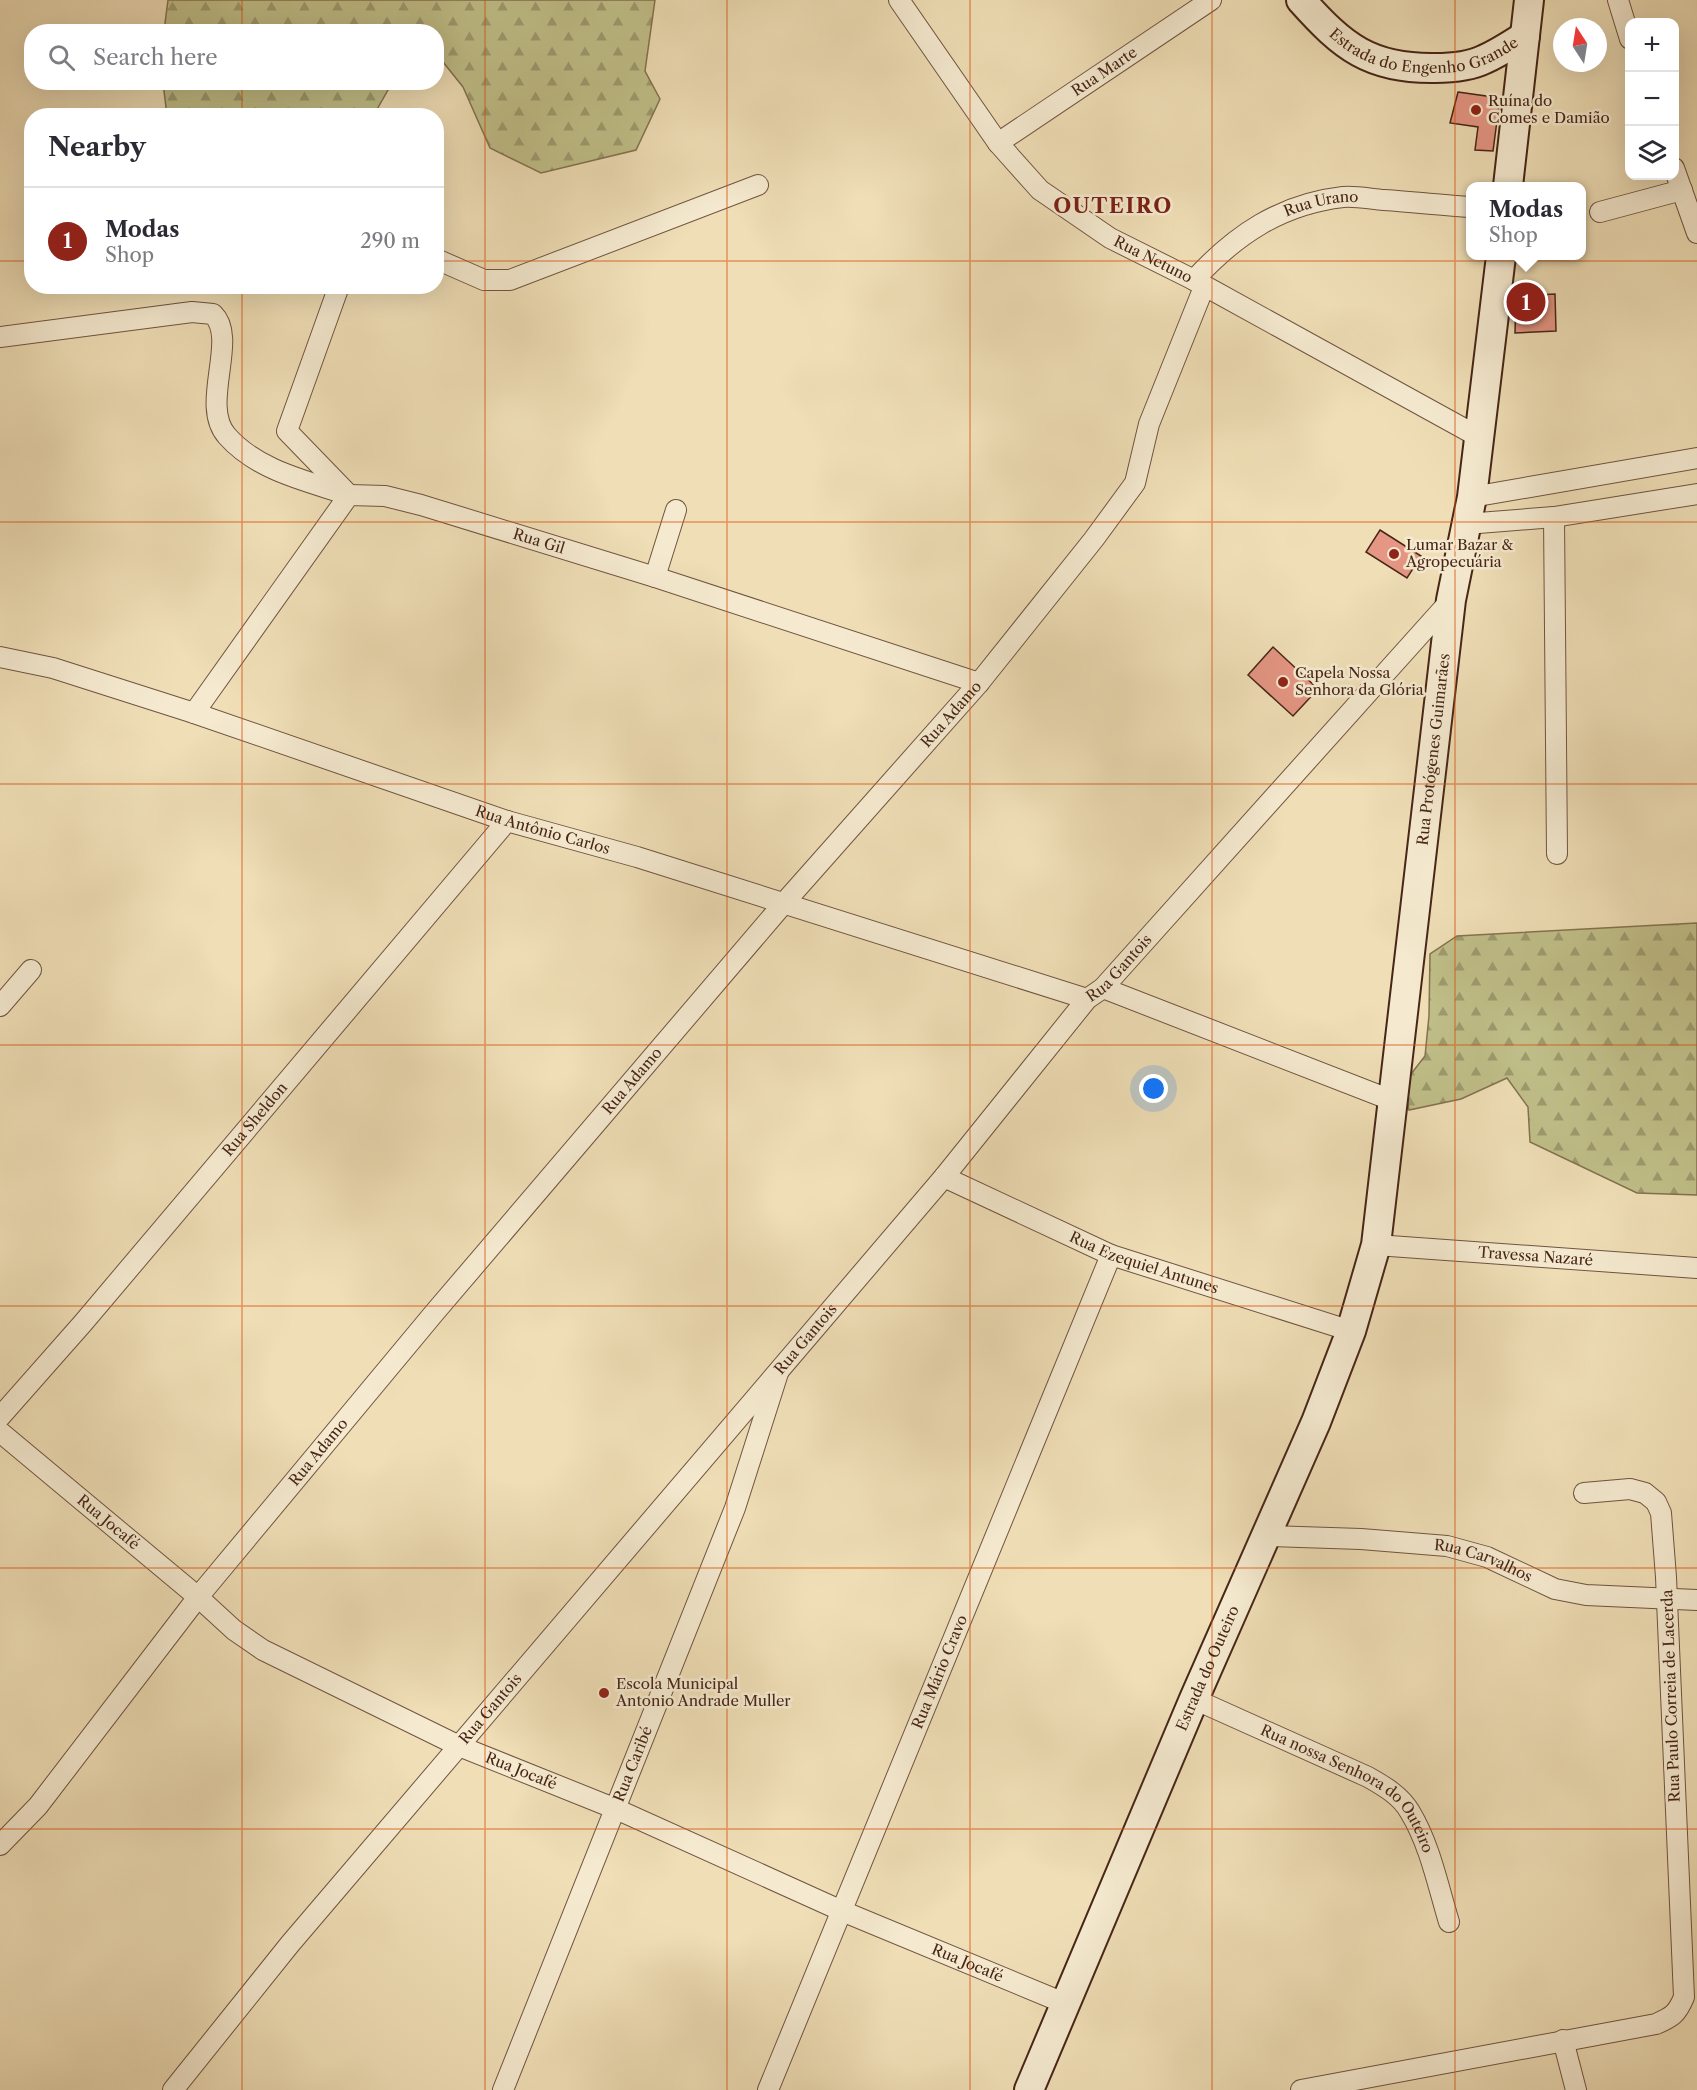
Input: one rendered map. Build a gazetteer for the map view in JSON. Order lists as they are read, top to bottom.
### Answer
{
  "streets": {
    "street": [
      "Estrada do Engenho Grande",
      "Rua Marte",
      "Rua Urano",
      "Rua Netuno",
      "Rua Gil",
      "Rua Adamo",
      "Rua Protógenes Guimarães",
      "Rua Antônio Carlos",
      "Rua Gantois",
      "Rua Sheldon",
      "Travessa Nazaré",
      "Rua Ezequiel Antunes",
      "Rua Jocafé",
      "Rua Carvalhos",
      "Estrada do Outeiro",
      "Rua Mário Cravo",
      "Rua Paulo Correia de Lacerda",
      "Rua Caribé",
      "Rua nossa Senhora do Outeiro"
    ]
  },
  "crossings": [
    ["Rua Marte", "Rua Netuno"],
    ["Rua Urano", "Rua Netuno"],
    ["Rua Urano", "Rua Adamo"],
    ["Rua Netuno", "Rua Adamo"],
    ["Rua Netuno", "Rua Protógenes Guimarães"],
    ["Rua Gil", "Rua Adamo"],
    ["Rua Adamo", "Rua Antônio Carlos"],
    ["Rua Adamo", "Rua Jocafé"],
    ["Rua Protógenes Guimarães", "Rua Antônio Carlos"],
    ["Rua Protógenes Guimarães", "Rua Gantois"],
    ["Rua Protógenes Guimarães", "Travessa Nazaré"],
    ["Rua Protógenes Guimarães", "Estrada do Outeiro"],
    ["Rua Antônio Carlos", "Rua Gantois"],
    ["Rua Antônio Carlos", "Rua Sheldon"],
    ["Rua Gantois", "Rua Ezequiel Antunes"],
    ["Rua Gantois", "Rua Jocafé"],
    ["Rua Gantois", "Rua Caribé"],
    ["Travessa Nazaré", "Estrada do Outeiro"],
    ["Rua Ezequiel Antunes", "Estrada do Outeiro"],
    ["Rua Ezequiel Antunes", "Rua Mário Cravo"],
    ["Rua Jocafé", "Estrada do Outeiro"],
    ["Rua Jocafé", "Rua Mário Cravo"],
    ["Rua Jocafé", "Rua Caribé"],
    ["Rua Carvalhos", "Estrada do Outeiro"],
    ["Rua Carvalhos", "Rua Paulo Correia de Lacerda"],
    ["Estrada do Outeiro", "Rua nossa Senhora do Outeiro"]
  ],
  "districts": ["OUTEIRO"],
  "places": [
    "Ruína do Comes e Damião",
    "Lumar Bazar & Agropecuária",
    "Capela Nossa Senhora da Glória",
    "Escola Municipal Antonio Andrade Muller"
  ],
  "north": "top",
  "page": {
    "map_buttons": ["+", "−"],
    "search": "Search here",
    "heading": "Nearby",
    "popup": ["Modas", "Shop"],
    "list": [
      {
        "mark": "1",
        "name": "Modas",
        "note": "Shop",
        "value": "290 m"
      }
    ],
    "pins": "1"
  }
}
